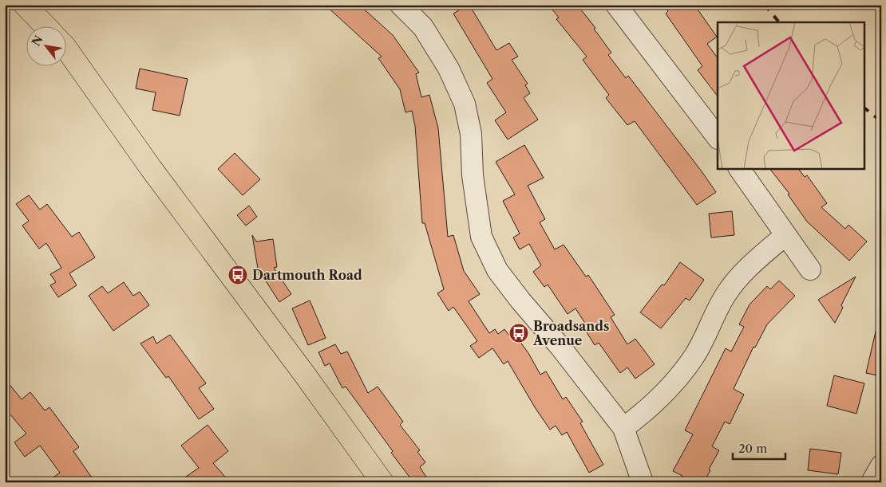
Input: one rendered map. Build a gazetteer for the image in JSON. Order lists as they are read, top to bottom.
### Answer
{
  "places": {
    "bus stop": ["Dartmouth Road", "Broadsands Avenue"]
  },
  "scale_bar": "20 m",
  "north": "top left"
}
